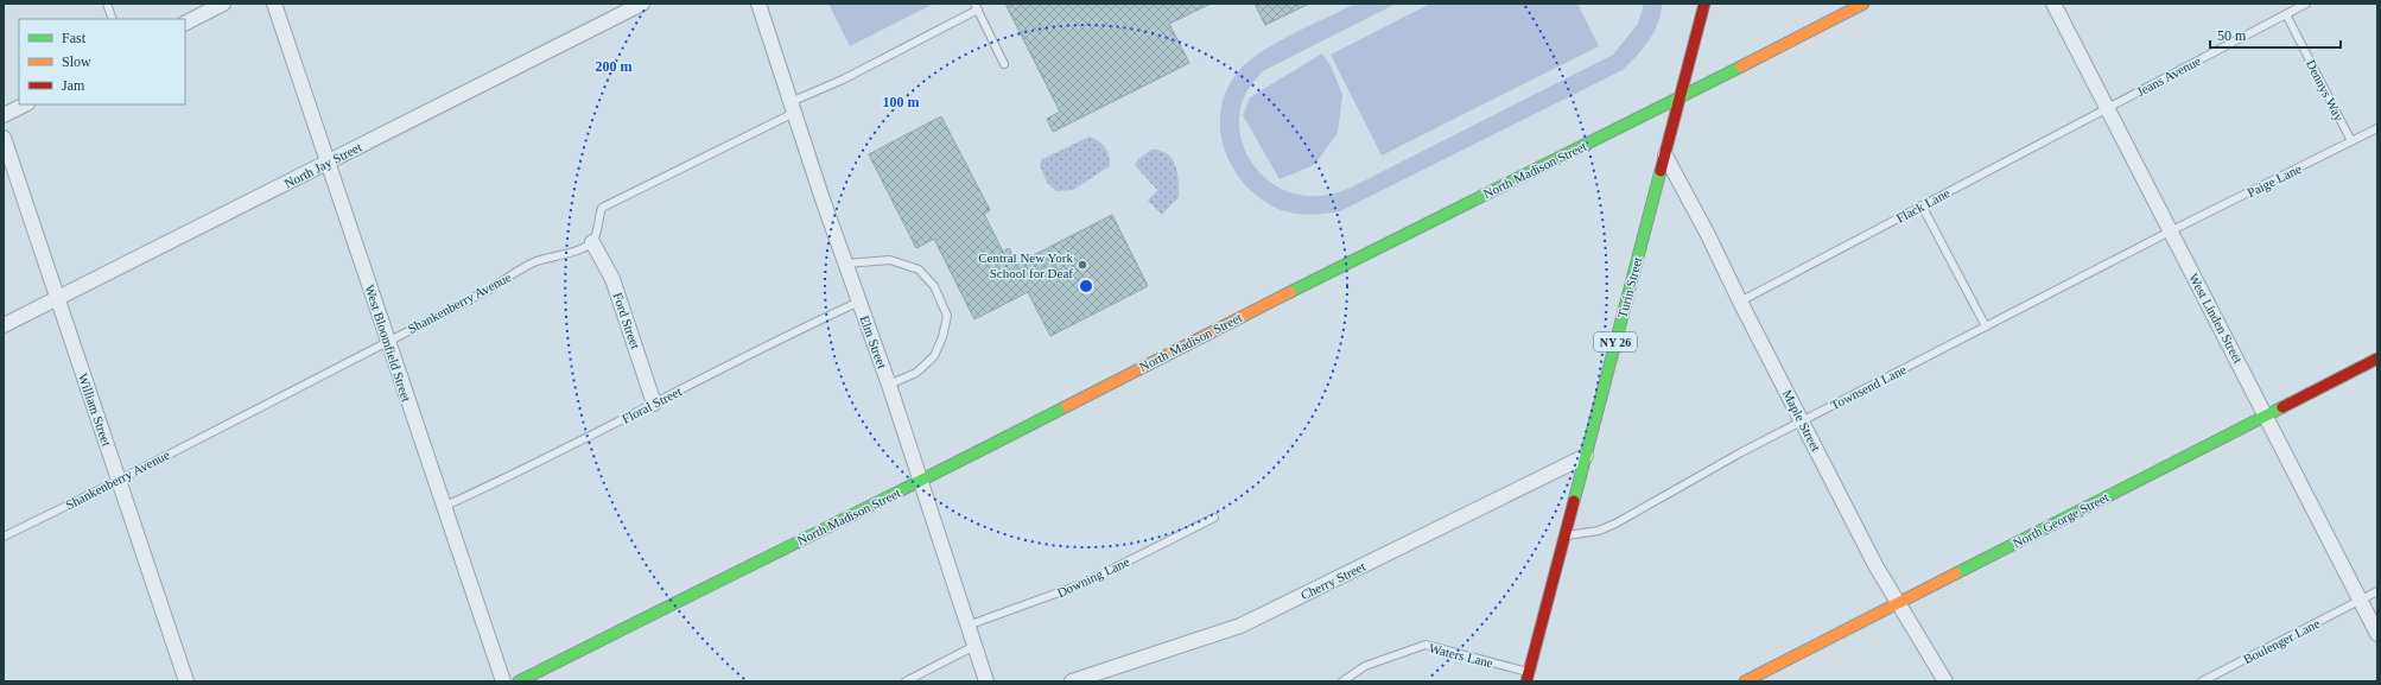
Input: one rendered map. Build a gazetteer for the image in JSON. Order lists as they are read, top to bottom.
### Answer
{
  "streets": {
    "street": [
      "North Jay Street",
      "North Madison Street",
      "Turin Street",
      "West Linden Street",
      "Ford Street",
      "Elm Street",
      "NY 26",
      "West Bloomfield Street",
      "William Street",
      "Maple Street",
      "North George Street",
      "Cherry Street"
    ],
    "lane": [
      "Jeans Avenue",
      "Dennys Way",
      "Paige Lane",
      "Flack Lane",
      "Shankenberry Avenue",
      "Townsend Lane",
      "Floral Street",
      "Downing Lane",
      "Boulenger Lane",
      "Waters Lane"
    ]
  },
  "crossings": [
    ["Jeans Avenue", "Dennys Way"],
    ["Jeans Avenue", "Flack Lane"],
    ["Jeans Avenue", "West Linden Street"],
    ["Dennys Way", "Paige Lane"],
    ["North Jay Street", "West Bloomfield Street"],
    ["North Jay Street", "William Street"],
    ["North Madison Street", "Turin Street"],
    ["North Madison Street", "Elm Street"],
    ["Paige Lane", "West Linden Street"],
    ["Paige Lane", "Townsend Lane"],
    ["Flack Lane", "West Linden Street"],
    ["Flack Lane", "Maple Street"],
    ["Turin Street", "Townsend Lane"],
    ["Turin Street", "Maple Street"],
    ["Turin Street", "Cherry Street"],
    ["Turin Street", "Waters Lane"],
    ["Shankenberry Avenue", "Ford Street"],
    ["Shankenberry Avenue", "West Bloomfield Street"],
    ["Shankenberry Avenue", "William Street"],
    ["West Linden Street", "Townsend Lane"],
    ["West Linden Street", "North George Street"],
    ["West Linden Street", "Boulenger Lane"],
    ["Ford Street", "Floral Street"],
    ["Elm Street", "Floral Street"],
    ["Elm Street", "Downing Lane"],
    ["West Bloomfield Street", "Floral Street"],
    ["Townsend Lane", "Maple Street"],
    ["Maple Street", "North George Street"]
  ],
  "places": ["Central New York School for Deaf"],
  "legend": ["Fast", "Slow", "Jam"],
  "scale_bar": "50 m",
  "rings": ["200 m", "100 m"]
}
